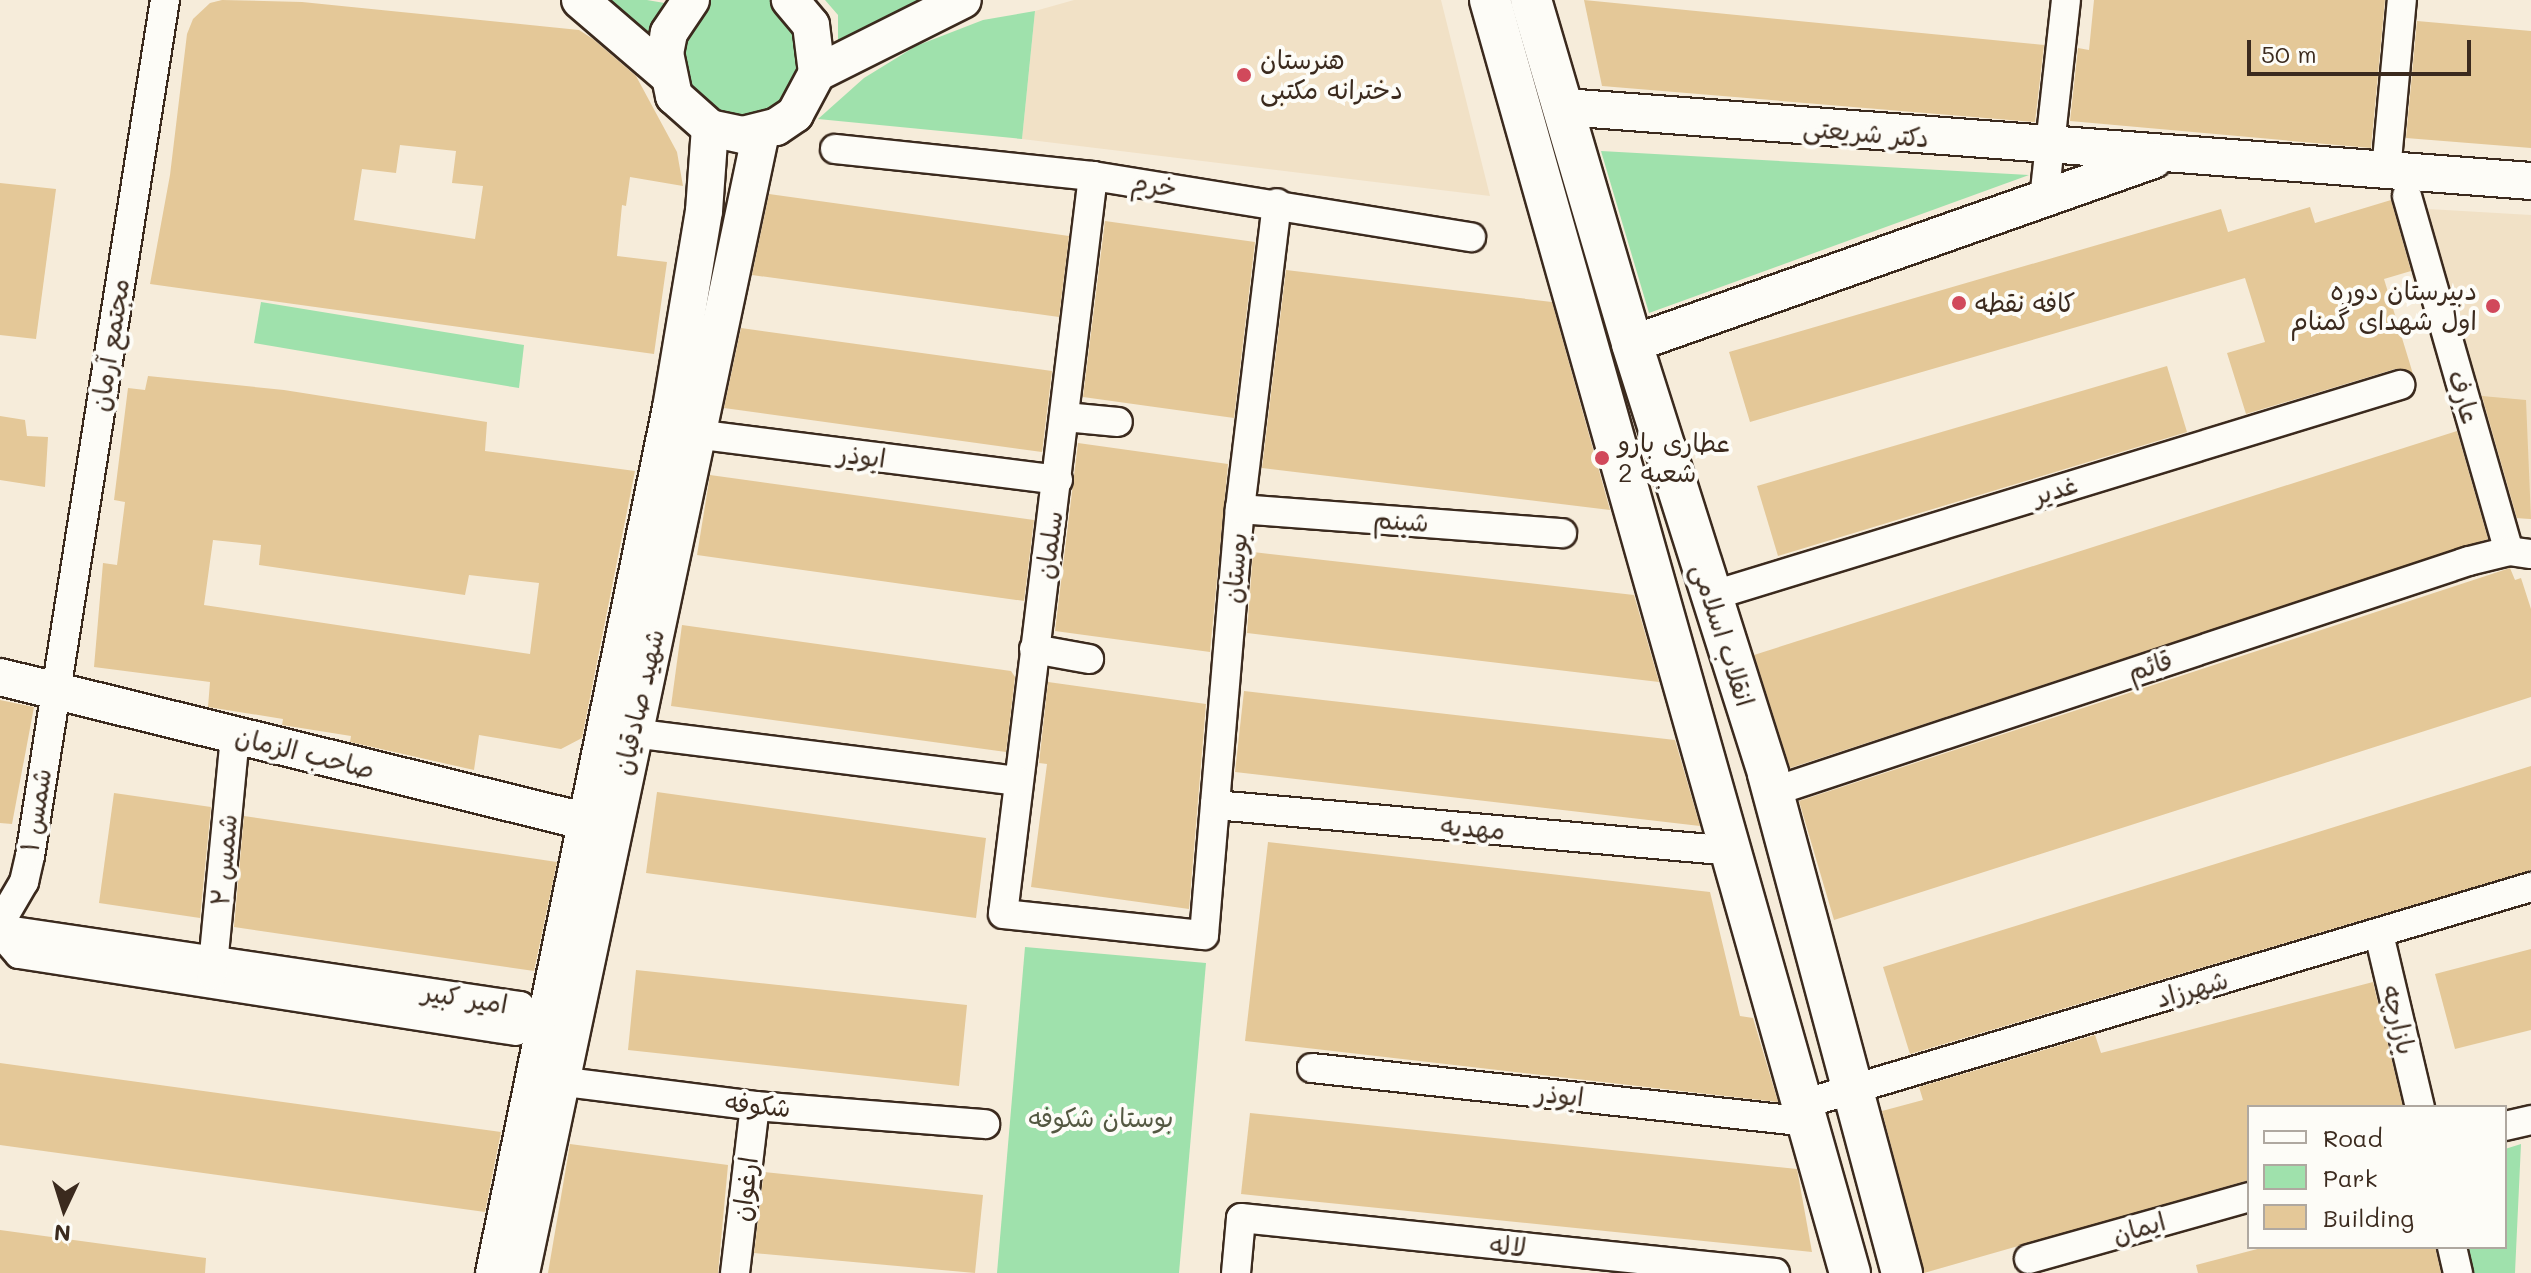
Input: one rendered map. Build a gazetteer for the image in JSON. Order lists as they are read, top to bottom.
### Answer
{
  "streets": {
    "main road": ["انقلاب اسلامی"],
    "street": [
      "دکتر شریعتی",
      "خرم",
      "مجتمع آرمان",
      "عارف",
      "ابوذر",
      "غدیر",
      "شبنم",
      "سلمان",
      "بوستان",
      "قائم",
      "شهید صادقیان",
      "صاحب الزمان",
      "شمس ۱",
      "مهدیه",
      "شمس ۲",
      "شهرزاد",
      "امیر کبیر",
      "بازارچه",
      "شکوفه",
      "ارغوان",
      "ایمان",
      "لاله"
    ]
  },
  "crossings": [
    ["دکتر شریعتی", "عارف"],
    ["دکتر شریعتی", "انقلاب اسلامی"],
    ["خرم", "سلمان"],
    ["خرم", "بوستان"],
    ["مجتمع آرمان", "صاحب الزمان"],
    ["مجتمع آرمان", "شمس ۱"],
    ["عارف", "قائم"],
    ["ابوذر", "سلمان"],
    ["ابوذر", "انقلاب اسلامی"],
    ["ابوذر", "شهید صادقیان"],
    ["ابوذر", "شهرزاد"],
    ["غدیر", "انقلاب اسلامی"],
    ["شبنم", "بوستان"],
    ["سلمان", "بوستان"],
    ["بوستان", "مهدیه"],
    ["انقلاب اسلامی", "قائم"],
    ["انقلاب اسلامی", "مهدیه"],
    ["انقلاب اسلامی", "شهرزاد"],
    ["شهید صادقیان", "صاحب الزمان"],
    ["شهید صادقیان", "شکوفه"],
    ["صاحب الزمان", "شمس ۱"],
    ["صاحب الزمان", "شمس ۲"],
    ["شمس ۱", "امیر کبیر"],
    ["شمس ۲", "امیر کبیر"],
    ["شهرزاد", "بازارچه"],
    ["شکوفه", "ارغوان"]
  ],
  "parks": ["بوستان شکوفه"],
  "places": [
    "هنرستان دخترانه مکتبی",
    "کافه نقطه",
    "دبیرستان دوره اول شهدای گمنام",
    "عطاری بارو شعبه 2"
  ],
  "legend": ["Road", "Park", "Building"],
  "scale_bar": "50 m",
  "north": "bottom"
}
